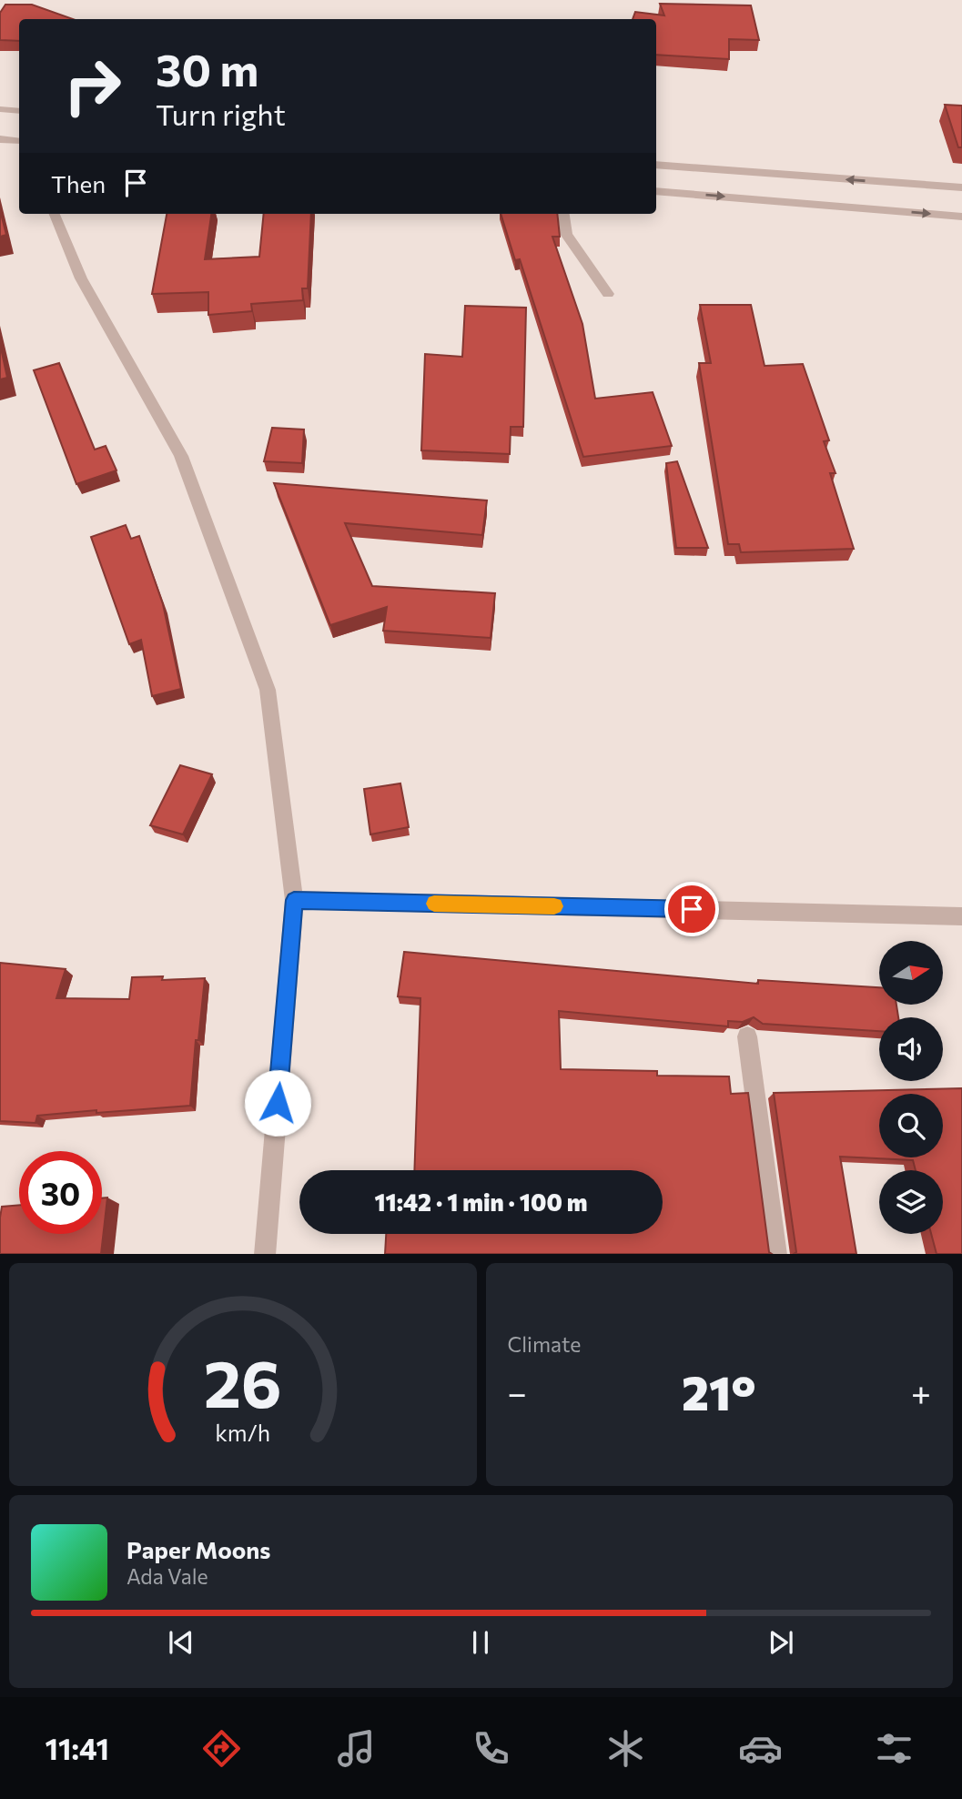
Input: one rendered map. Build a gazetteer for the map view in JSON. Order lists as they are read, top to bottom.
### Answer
{
  "north": "right",
  "page": {
    "turn": ["30 m", "Turn right"],
    "then": "Then",
    "limit": "30",
    "trip": "11:42 · 1 min · 100 m",
    "tile": "Climate",
    "heat": ["−", "21°", "+"],
    "song": ["Paper Moons", "Ada Vale"],
    "tabs": "11:41",
    "gauge": ["26", "km/h"]
  }
}
